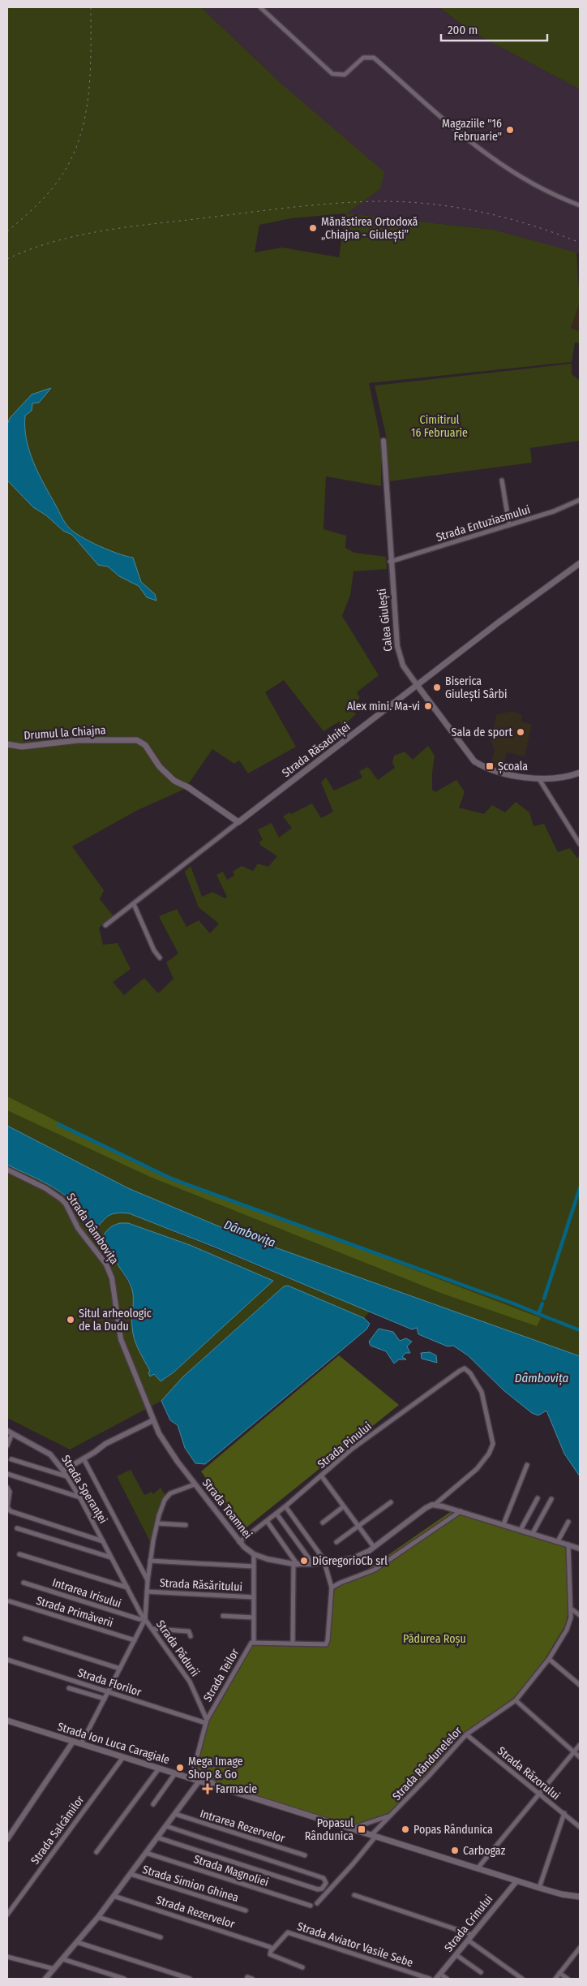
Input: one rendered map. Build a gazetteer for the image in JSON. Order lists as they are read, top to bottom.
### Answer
{
  "streets": {
    "main road": [
      "Calea Giulești",
      "Drumul la Chiajna",
      "Strada Răsadniței",
      "Strada Ion Luca Caragiale"
    ],
    "street": [
      "Strada Entuziasmului",
      "Strada Dâmbovița",
      "Strada Pinului",
      "Strada Speranței",
      "Strada Toamnei",
      "Strada Răsăritului",
      "Intrarea Irisului",
      "Strada Primăverii",
      "Strada Pădurii",
      "Strada Teilor",
      "Strada Florilor",
      "Strada Rândunelelor",
      "Strada Răzorului",
      "Intrarea Rezervelor",
      "Strada Salcâmilor",
      "Strada Magnoliei",
      "Strada Simion Ghinea",
      "Strada Rezervelor",
      "Strada Crinului",
      "Strada Aviator Vasile Sebe"
    ]
  },
  "crossings": [
    ["Strada Entuziasmului", "Calea Giulești"],
    ["Calea Giulești", "Strada Răsadniței"],
    ["Drumul la Chiajna", "Strada Răsadniței"],
    ["Strada Dâmbovița", "Strada Toamnei"],
    ["Strada Pinului", "Strada Toamnei"],
    ["Strada Speranței", "Intrarea Irisului"],
    ["Strada Speranței", "Strada Pădurii"],
    ["Strada Toamnei", "Strada Pădurii"],
    ["Strada Răsăritului", "Strada Pădurii"],
    ["Intrarea Irisului", "Strada Pădurii"],
    ["Strada Pădurii", "Strada Teilor"],
    ["Strada Pădurii", "Strada Florilor"],
    ["Strada Teilor", "Strada Florilor"],
    ["Strada Teilor", "Strada Ion Luca Caragiale"],
    ["Strada Ion Luca Caragiale", "Strada Rândunelelor"],
    ["Strada Ion Luca Caragiale", "Strada Salcâmilor"],
    ["Strada Ion Luca Caragiale", "Strada Crinului"],
    ["Strada Rândunelelor", "Strada Răzorului"]
  ],
  "water": ["Dâmbovița"],
  "parks": ["Cimitirul 16 Februarie", "Pădurea Roșu"],
  "places": {
    "other": [
      "Magaziile \"16 Februarie\"",
      "Mănăstirea Ortodoxă „Chiajna - Giulești”",
      "Biserica Giulești Sârbi",
      "Alex mini. Ma-vi",
      "Sala de sport",
      "Situl arheologic de la Dudu",
      "DiGregorioCb srl",
      "Mega Image Shop & Go",
      "Popas Rândunica",
      "Carbogaz"
    ],
    "transit": ["Școala", "Popasul Rândunica"],
    "health": ["Farmacie"]
  },
  "scale_bar": "200 m"
}
